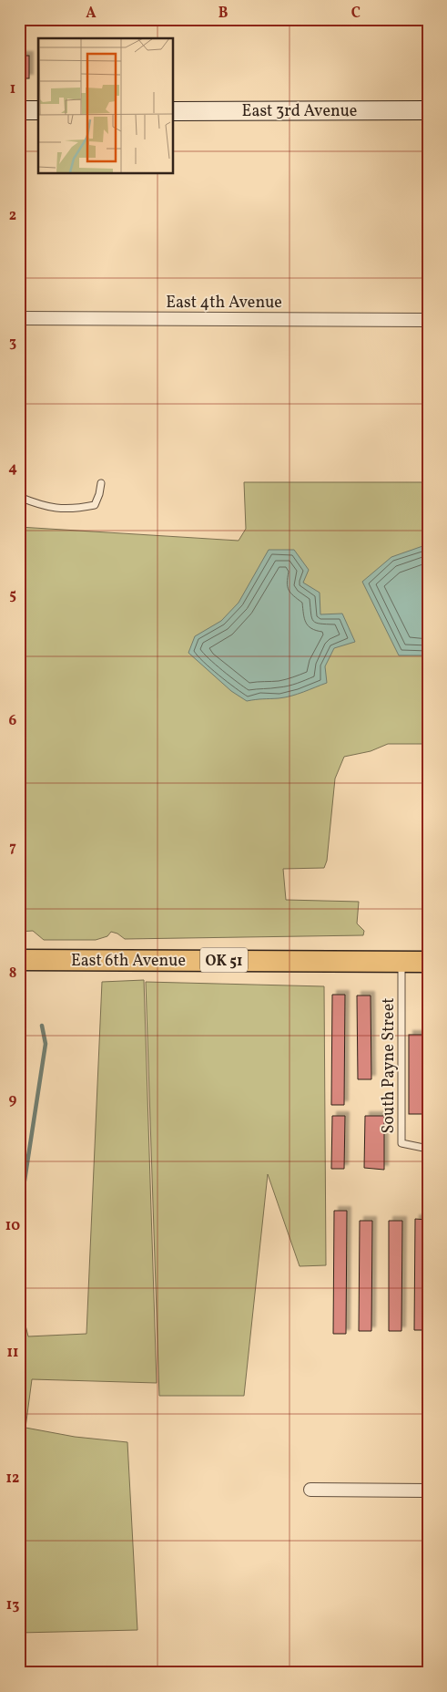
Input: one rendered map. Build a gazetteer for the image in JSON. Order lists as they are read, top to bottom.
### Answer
{
  "streets": {
    "main road": ["East 6th Avenue", "OK 51"],
    "street": ["East 3rd Avenue", "East 4th Avenue"],
    "lane": ["South Payne Street"]
  },
  "crossings": [
    ["East 6th Avenue", "South Payne Street"]
  ],
  "grid": {
    "columns": ["A", "B", "C"],
    "rows": [
      "1",
      "2",
      "3",
      "4",
      "5",
      "6",
      "7",
      "8",
      "9",
      "10",
      "11",
      "12",
      "13"
    ]
  }
}
